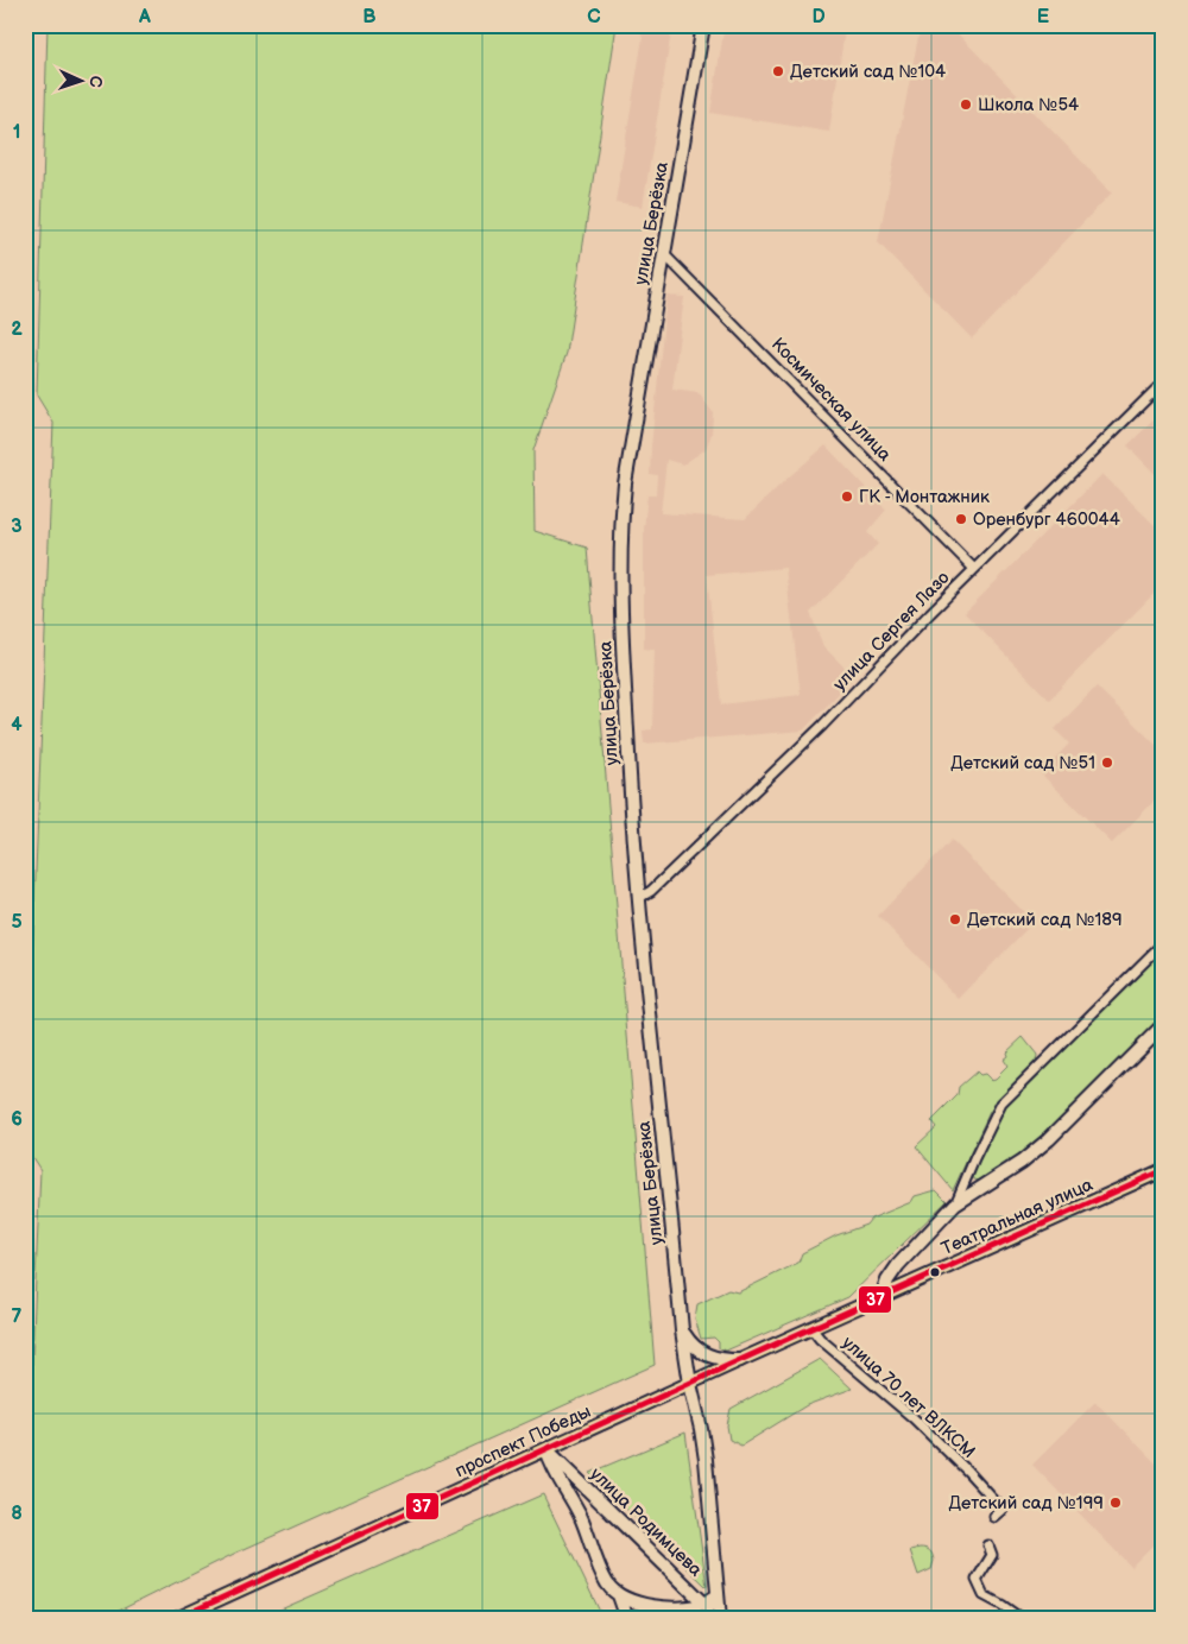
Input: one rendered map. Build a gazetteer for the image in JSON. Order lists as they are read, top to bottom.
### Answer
{
  "streets": {
    "main road": [
      "улица Берёзка",
      "Театральная улица",
      "проспект Победы",
      "улица Родимцева"
    ],
    "street": ["Космическая улица", "улица Сергея Лазо", "улица 70 лет ВЛКСМ"]
  },
  "crossings": [
    ["улица Берёзка", "Космическая улица"],
    ["улица Берёзка", "улица Сергея Лазо"],
    ["улица Берёзка", "Театральная улица"],
    ["улица Берёзка", "проспект Победы"],
    ["улица Берёзка", "улица Родимцева"],
    ["Космическая улица", "улица Сергея Лазо"],
    ["Театральная улица", "улица 70 лет ВЛКСМ"],
    ["Театральная улица", "проспект Победы"],
    ["проспект Победы", "улица Родимцева"]
  ],
  "places": [
    "Детский сад №104",
    "Школа №54",
    "ГК - Монтажник",
    "Оренбург 460044",
    "Детский сад №51",
    "Детский сад №189",
    "Детский сад №199"
  ],
  "lines": ["transit line 37"],
  "north": "right",
  "grid": {
    "columns": [
      "A",
      "B",
      "C",
      "D",
      "E"
    ],
    "rows": [
      "1",
      "2",
      "3",
      "4",
      "5",
      "6",
      "7",
      "8"
    ]
  }
}
